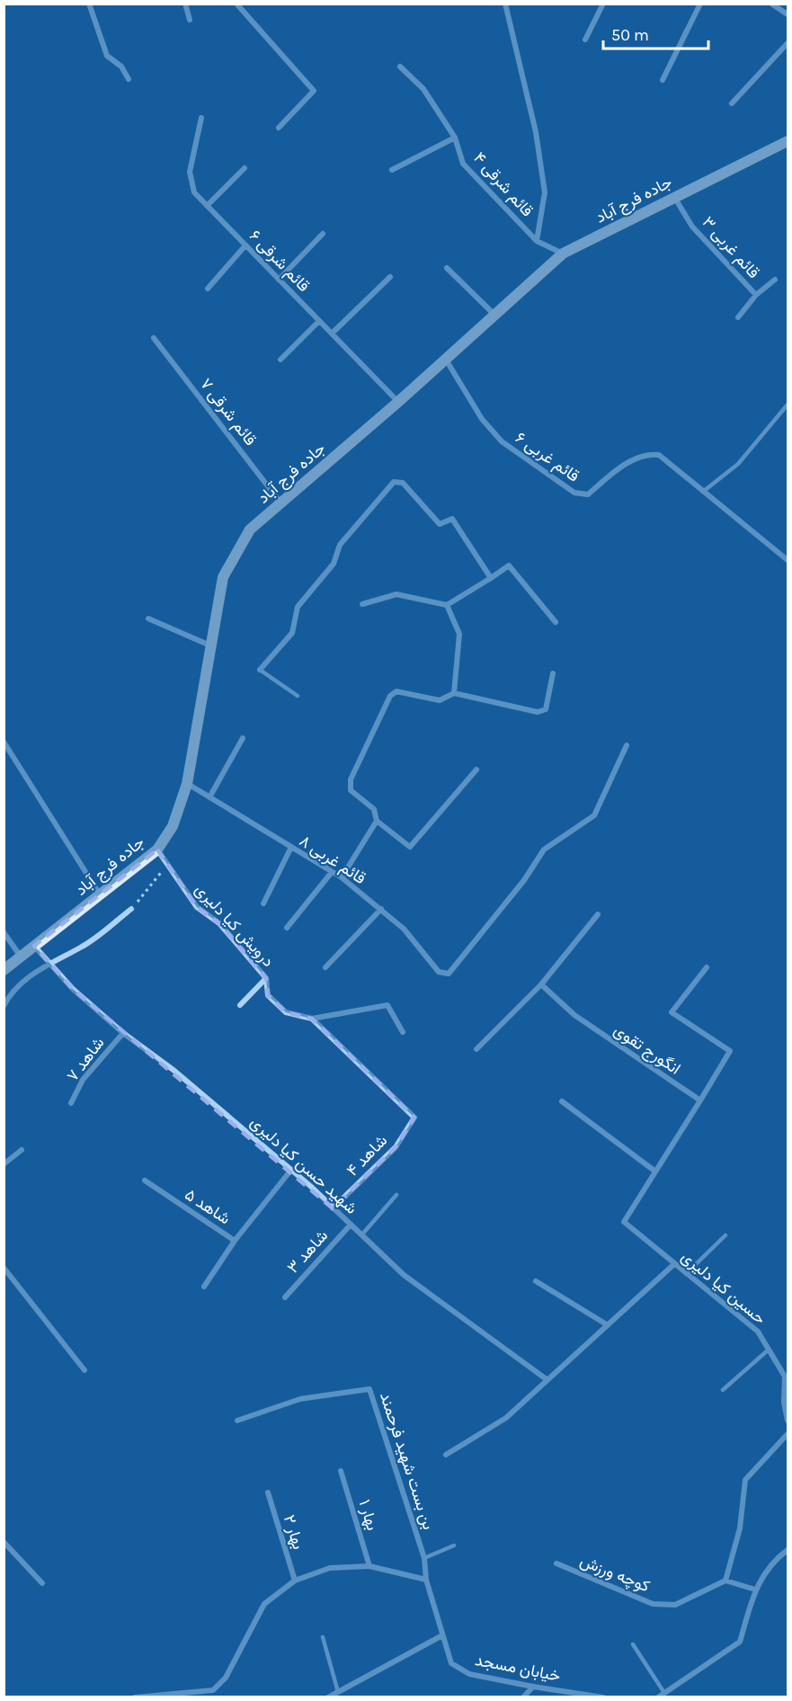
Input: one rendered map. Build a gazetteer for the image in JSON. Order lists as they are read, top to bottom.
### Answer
{
  "streets": {
    "street": [
      "قائم شرقی ۴",
      "جاده فرج آباد",
      "قائم غربی ۳",
      "قائم شرقی ۶",
      "قائم شرقی ۷",
      "قائم غربی ۶",
      "قائم غربی ۸",
      "درویش کیا دلیری",
      "انگورج تقوی",
      "شاهد ۷",
      "شاهد ۴",
      "شهید حسن کیا دلیری",
      "شاهد ۵",
      "شاهد ۳",
      "حسین کیا دلیری",
      "بن بست شهید فرحمند",
      "بهار ۱",
      "بهار ۲",
      "کوچه ورزش",
      "خیابان مسجد"
    ]
  },
  "crossings": [
    ["قائم شرقی ۴", "جاده فرج آباد"],
    ["جاده فرج آباد", "قائم غربی ۳"],
    ["جاده فرج آباد", "قائم شرقی ۶"],
    ["جاده فرج آباد", "قائم شرقی ۷"],
    ["جاده فرج آباد", "قائم غربی ۶"],
    ["جاده فرج آباد", "قائم غربی ۸"],
    ["جاده فرج آباد", "درویش کیا دلیری"],
    ["جاده فرج آباد", "شهید حسن کیا دلیری"],
    ["درویش کیا دلیری", "شاهد ۴"],
    ["شاهد ۷", "شهید حسن کیا دلیری"],
    ["شاهد ۴", "شهید حسن کیا دلیری"],
    ["شهید حسن کیا دلیری", "شاهد ۵"],
    ["شهید حسن کیا دلیری", "شاهد ۳"],
    ["بن بست شهید فرحمند", "خیابان مسجد"]
  ],
  "scale_bar": "50 m"
}
